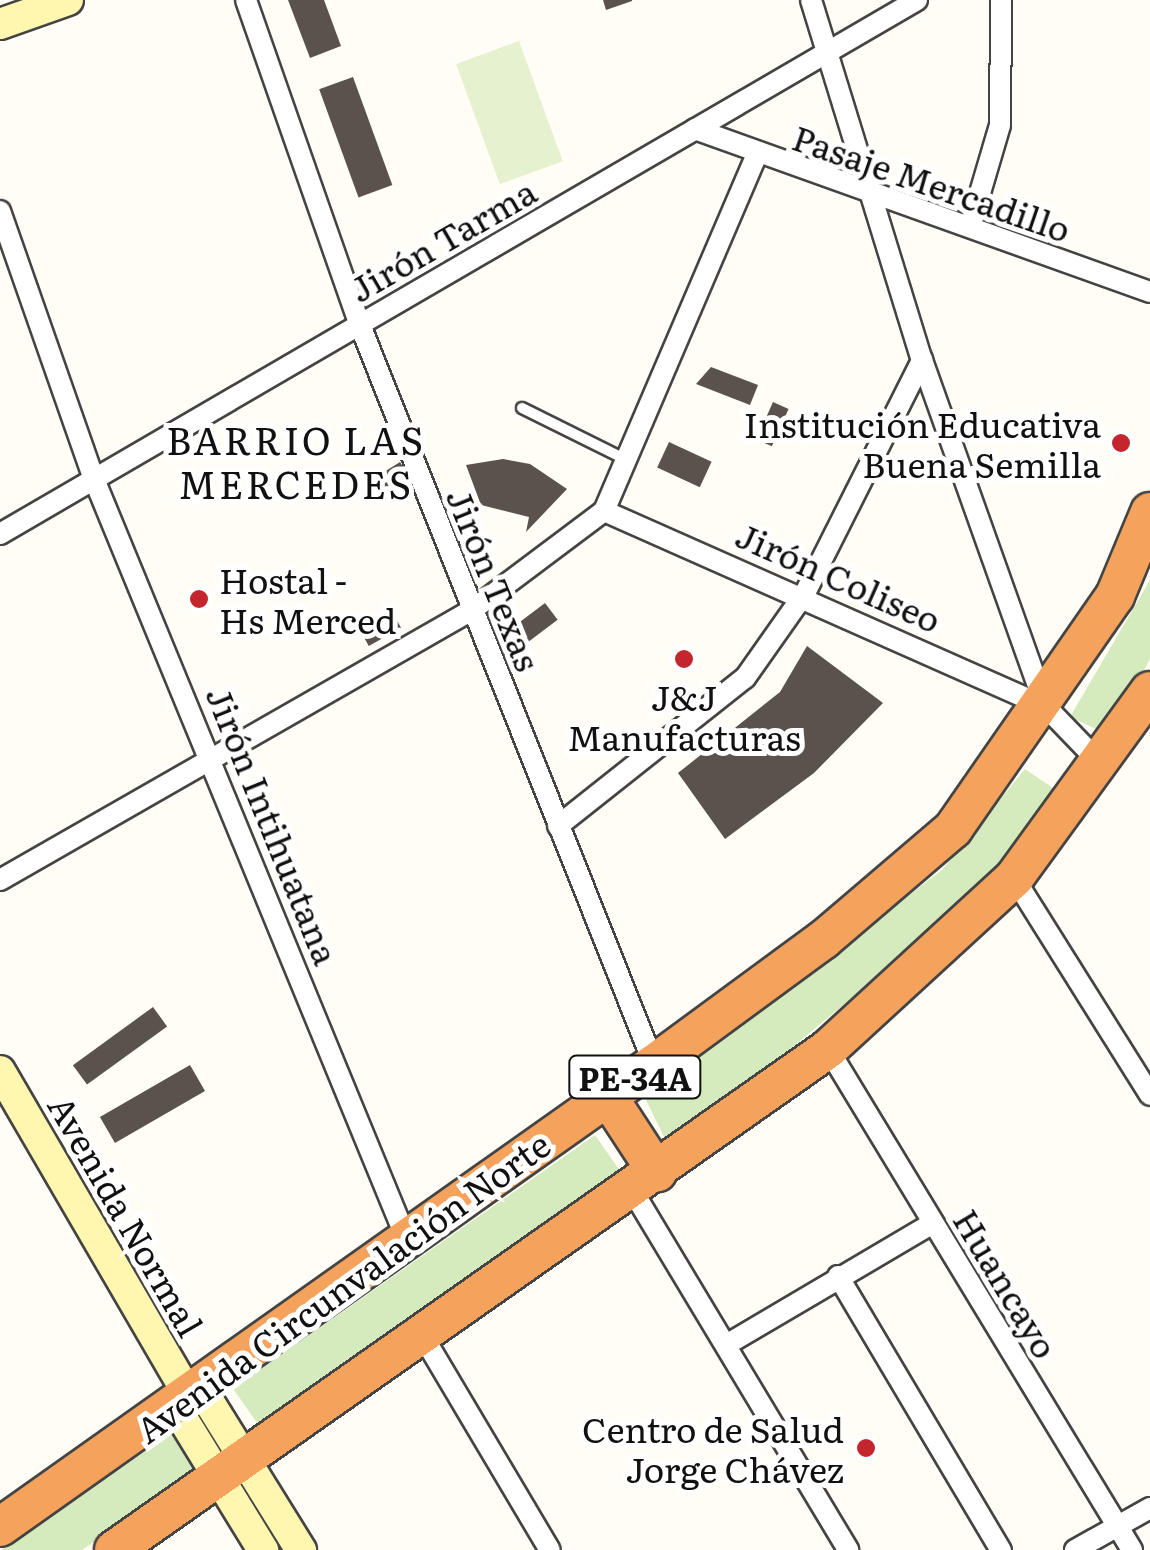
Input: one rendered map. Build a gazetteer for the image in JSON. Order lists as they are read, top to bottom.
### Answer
{
  "streets": {
    "highway": ["PE-34A", "Avenida Circunvalación Norte"],
    "street": [
      "Pasaje Mercadillo",
      "Jirón Tarma",
      "Jirón Coliseo",
      "Jirón Texas",
      "Jirón Intihuatana",
      "Avenida Normal",
      "Huancayo"
    ]
  },
  "crossings": [
    ["Pasaje Mercadillo", "Jirón Tarma"],
    ["Jirón Tarma", "Jirón Texas"],
    ["Jirón Tarma", "Jirón Intihuatana"],
    ["Jirón Coliseo", "Avenida Circunvalación Norte"],
    ["Jirón Texas", "Avenida Circunvalación Norte"],
    ["Jirón Intihuatana", "Avenida Circunvalación Norte"],
    ["PE-34A", "Avenida Normal"],
    ["PE-34A", "Huancayo"],
    ["Avenida Normal", "Avenida Circunvalación Norte"]
  ],
  "districts": ["BARRIO LAS MERCEDES"],
  "places": [
    "Institución Educativa Buena Semilla",
    "Hostal - Hs Merced",
    "J&J Manufacturas",
    "Centro de Salud Jorge Chávez"
  ]
}
